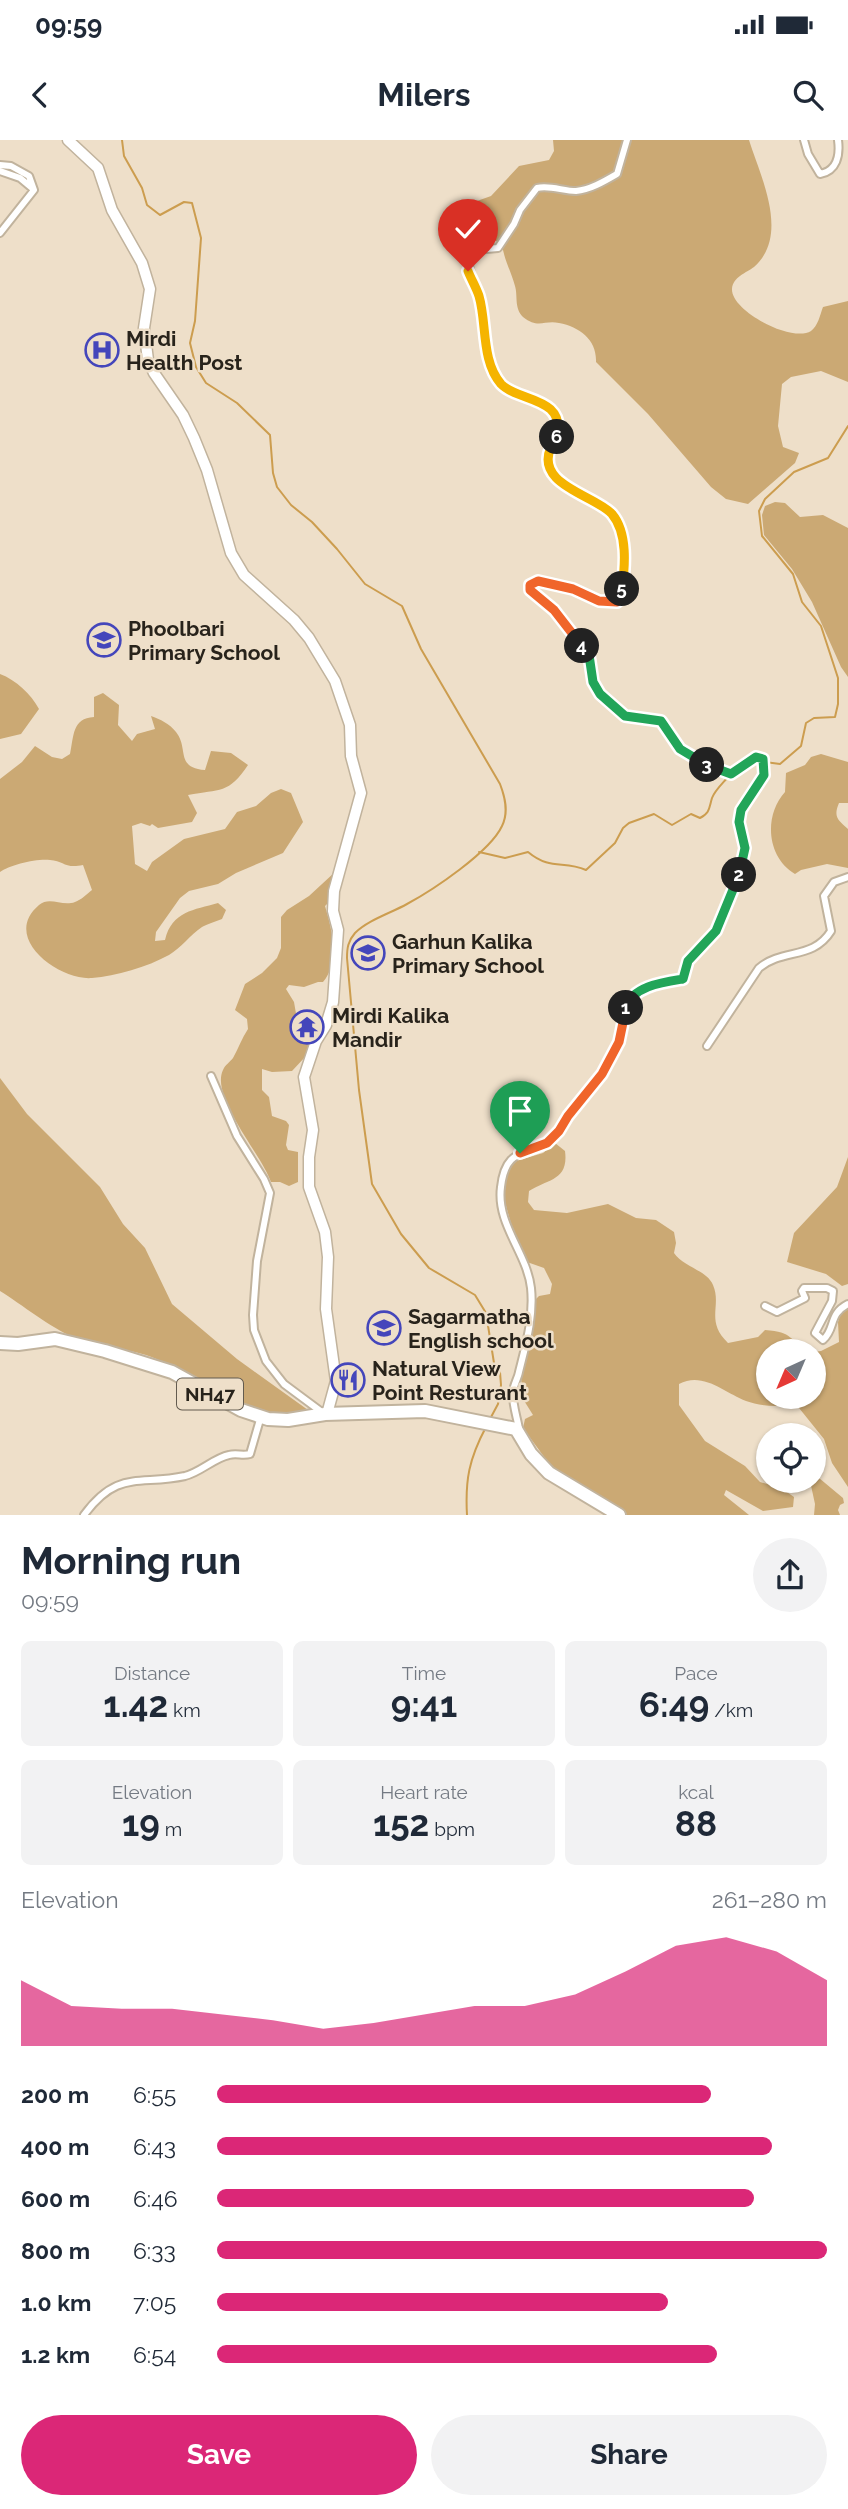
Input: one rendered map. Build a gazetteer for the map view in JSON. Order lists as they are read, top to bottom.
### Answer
{
  "streets": {
    "highway": ["NH47"]
  },
  "places": {
    "hospital": ["Mirdi Health Post"],
    "school or university": ["Phoolbari Primary School", "Garhun Kalika Primary School", "Sagarmatha English school"],
    "temple": ["Mirdi Kalika Mandir"],
    "restaurant": ["Natural View Point Resturant"]
  },
  "north": "bottom left",
  "page": {
    "status": "09:59",
    "header": "Milers",
    "pins": [
      "6",
      "5",
      "4",
      "3",
      "2",
      "1"
    ],
    "heading": ["Morning run", "09:59"],
    "stats": [
      ["Distance", "1.42 km"],
      ["Time", "9:41"],
      ["Pace", "6:49 /km"],
      ["Elevation", "19 m"],
      ["Heart rate", "152 bpm"],
      ["kcal", "88"]
    ],
    "chart": ["Elevation", "261–280 m"],
    "list": [
      {
        "name": "200 m",
        "note": "6:55"
      },
      {
        "name": "400 m",
        "note": "6:43"
      },
      {
        "name": "600 m",
        "note": "6:46"
      },
      {
        "name": "800 m",
        "note": "6:33"
      },
      {
        "name": "1.0 km",
        "note": "7:05"
      },
      {
        "name": "1.2 km",
        "note": "6:54"
      }
    ],
    "buttons": ["Save", "Share"]
  }
}
